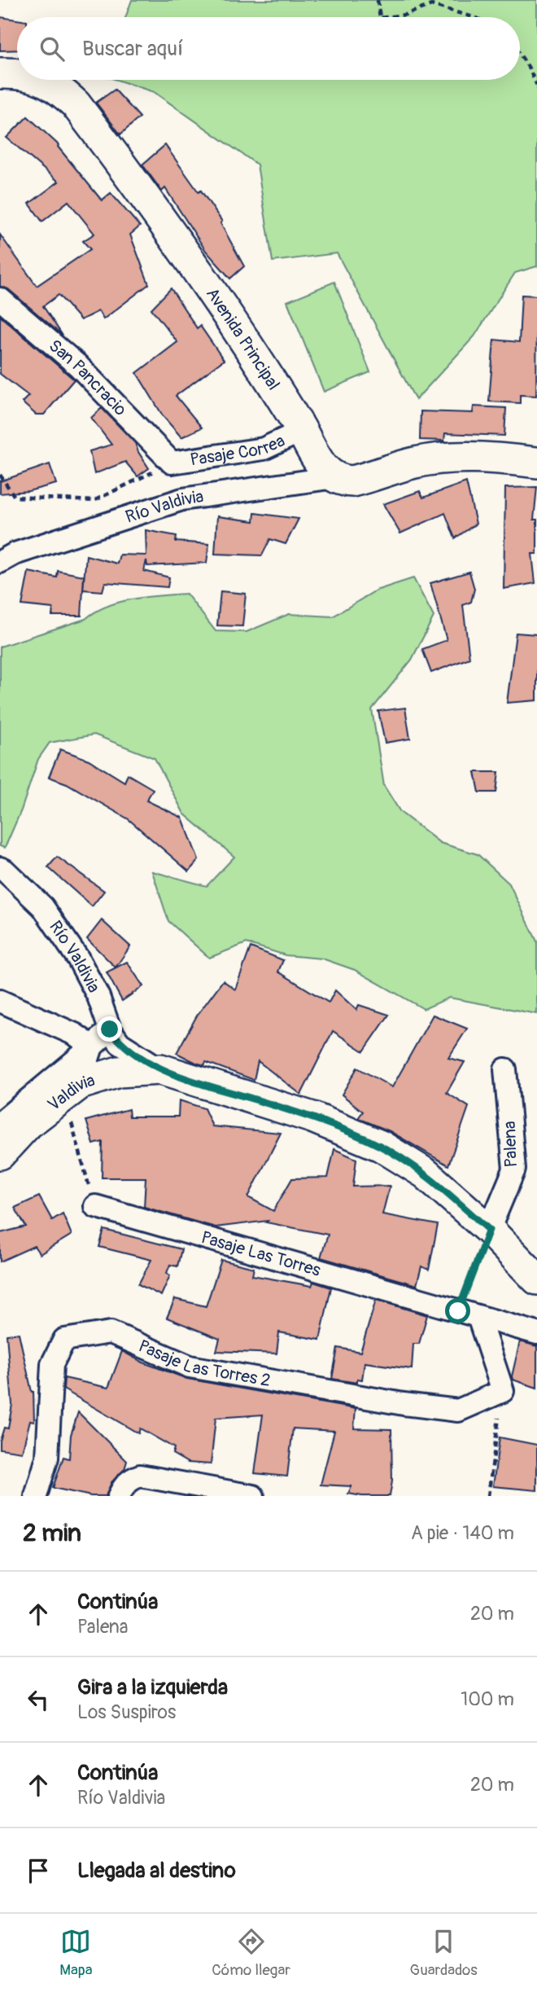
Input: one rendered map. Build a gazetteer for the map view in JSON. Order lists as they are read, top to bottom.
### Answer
{
  "streets": {
    "street": [
      "Avenida Principal",
      "San Pancracio",
      "Pasaje Correa",
      "Río Valdivia",
      "Valdivia",
      "Palena",
      "Pasaje Las Torres",
      "Pasaje Las Torres 2"
    ]
  },
  "crossings": [
    ["Avenida Principal", "Pasaje Correa"],
    ["Avenida Principal", "Río Valdivia"],
    ["San Pancracio", "Pasaje Correa"],
    ["Río Valdivia", "Valdivia"],
    ["Pasaje Las Torres", "Pasaje Las Torres 2"]
  ],
  "page": {
    "search": "Buscar aquí",
    "heading": ["2 min", "A pie · 140 m"],
    "list": [
      ["Continúa", "Palena", "20 m"],
      ["Gira a la izquierda", "Los Suspiros", "100 m"],
      ["Continúa", "Río Valdivia", "20 m"],
      "Llegada al destino"
    ],
    "nav": ["Mapa", "Cómo llegar", "Guardados"]
  }
}
